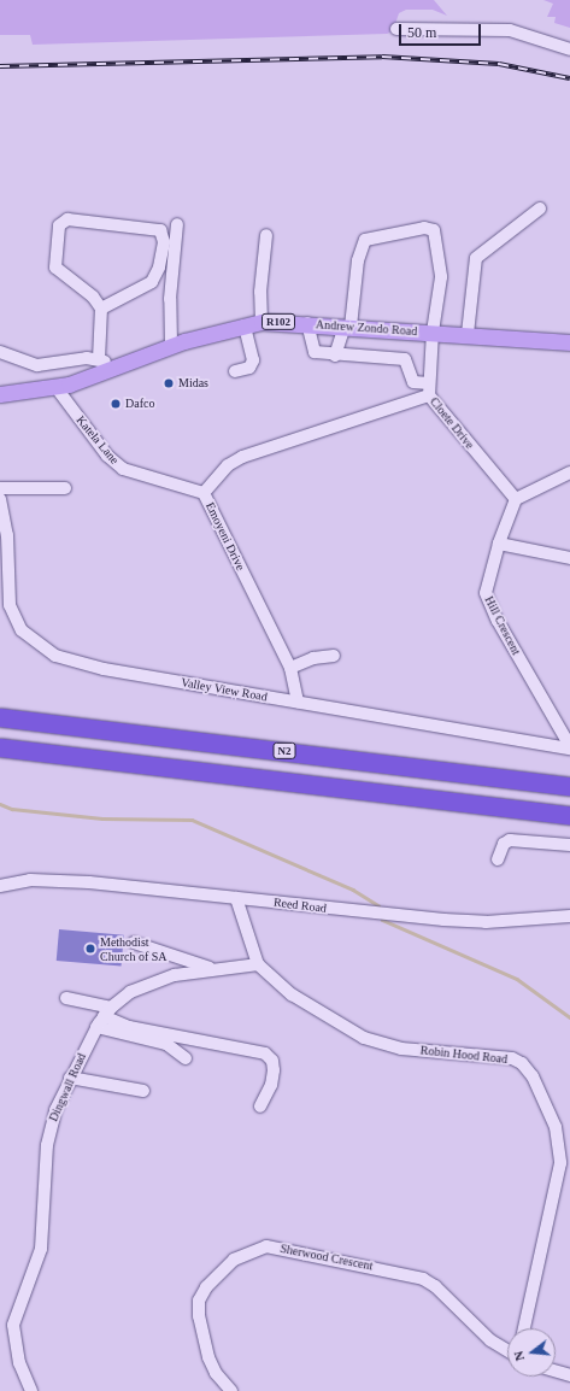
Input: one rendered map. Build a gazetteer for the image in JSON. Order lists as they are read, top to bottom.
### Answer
{
  "streets": {
    "highway": ["N2"],
    "main road": ["R102", "Andrew Zondo Road"],
    "street": [
      "Cloete Drive",
      "Katela Lane",
      "Emoyeni Drive",
      "Hill Crescent",
      "Valley View Road",
      "Reed Road",
      "Robin Hood Road",
      "Dingwall Road",
      "Sherwood Crescent"
    ]
  },
  "crossings": [
    ["Andrew Zondo Road", "Cloete Drive"],
    ["Andrew Zondo Road", "Katela Lane"],
    ["Cloete Drive", "Emoyeni Drive"],
    ["Cloete Drive", "Hill Crescent"],
    ["Katela Lane", "Emoyeni Drive"],
    ["Emoyeni Drive", "Valley View Road"],
    ["Hill Crescent", "Valley View Road"],
    ["Robin Hood Road", "Dingwall Road"]
  ],
  "places": ["Midas", "Dafco", "Methodist Church of SA"],
  "scale_bar": "50 m",
  "north": "left"
}
